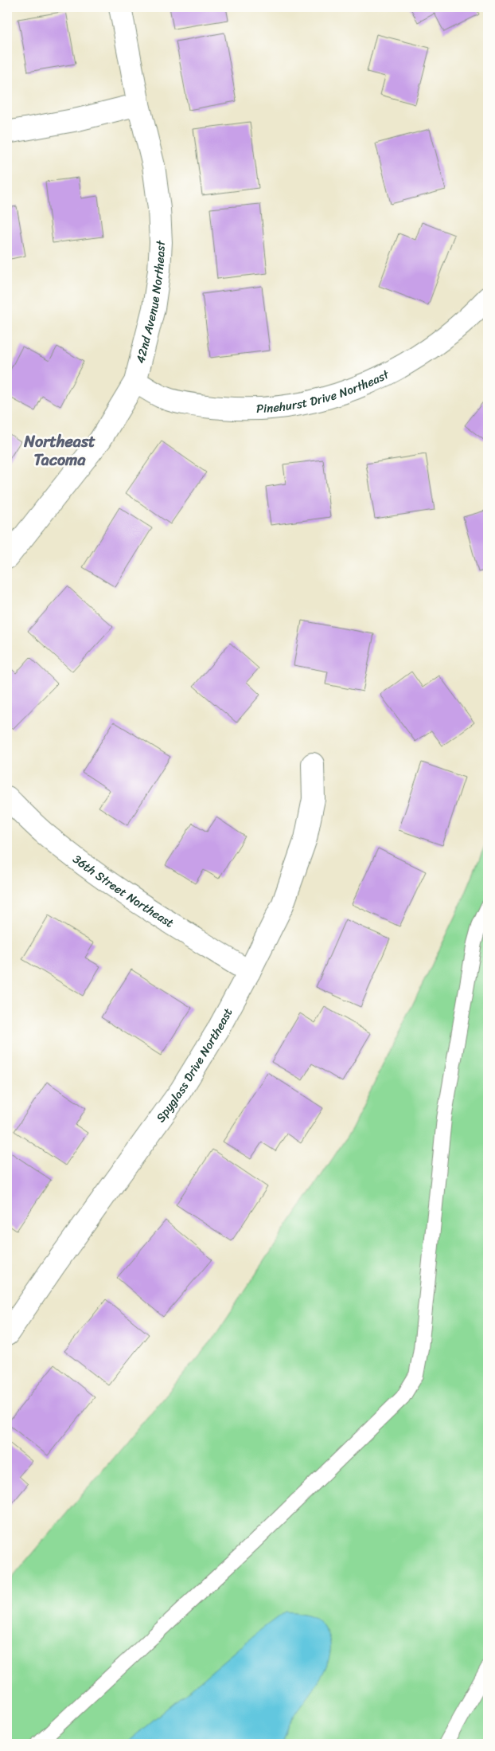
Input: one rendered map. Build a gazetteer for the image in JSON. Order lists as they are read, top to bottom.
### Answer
{
  "streets": {
    "street": [
      "42nd Avenue Northeast",
      "Pinehurst Drive Northeast",
      "36th Street Northeast",
      "Spyglass Drive Northeast"
    ]
  },
  "crossings": [
    ["42nd Avenue Northeast", "Pinehurst Drive Northeast"],
    ["36th Street Northeast", "Spyglass Drive Northeast"]
  ],
  "districts": ["Northeast Tacoma"]
}
